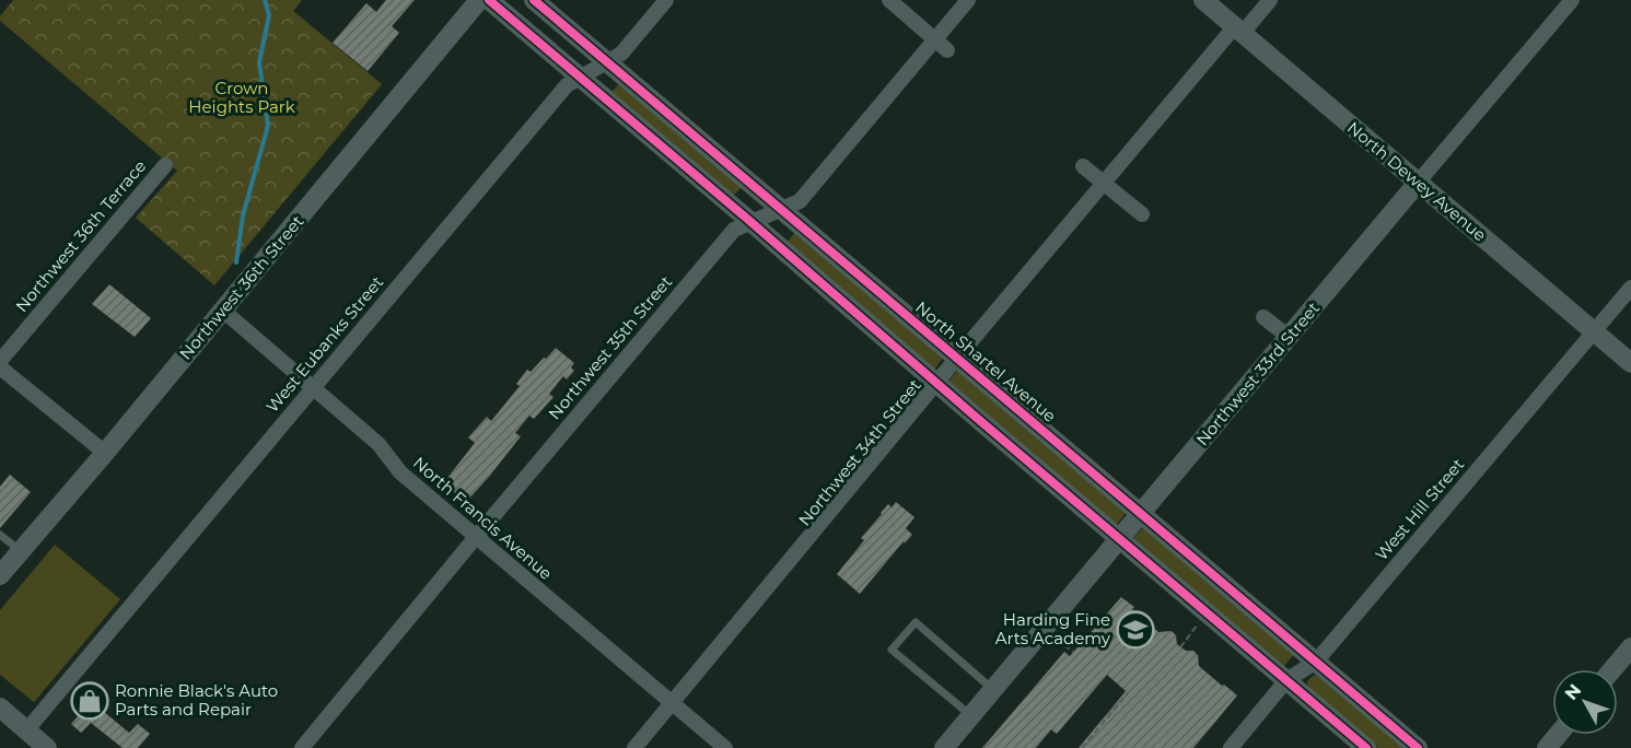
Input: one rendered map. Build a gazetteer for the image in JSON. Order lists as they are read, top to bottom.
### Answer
{
  "streets": {
    "street": [
      "North Dewey Avenue",
      "Northwest 36th Terrace",
      "Northwest 36th Street",
      "West Eubanks Street",
      "Northwest 35th Street",
      "North Shartel Avenue",
      "Northwest 33rd Street",
      "Northwest 34th Street",
      "West Hill Street",
      "North Francis Avenue"
    ]
  },
  "crossings": [
    ["North Dewey Avenue", "Northwest 33rd Street"],
    ["North Dewey Avenue", "Northwest 34th Street"],
    ["North Dewey Avenue", "West Hill Street"],
    ["Northwest 36th Street", "North Francis Avenue"],
    ["West Eubanks Street", "North Shartel Avenue"],
    ["West Eubanks Street", "North Francis Avenue"],
    ["Northwest 35th Street", "North Shartel Avenue"],
    ["Northwest 35th Street", "North Francis Avenue"],
    ["North Shartel Avenue", "Northwest 33rd Street"],
    ["North Shartel Avenue", "Northwest 34th Street"],
    ["North Shartel Avenue", "West Hill Street"],
    ["Northwest 34th Street", "North Francis Avenue"]
  ],
  "parks": ["Crown Heights Park"],
  "places": {
    "school or university": ["Harding Fine Arts Academy"],
    "shop": ["Ronnie Black's Auto Parts and Repair"]
  },
  "north": "top left"
}
